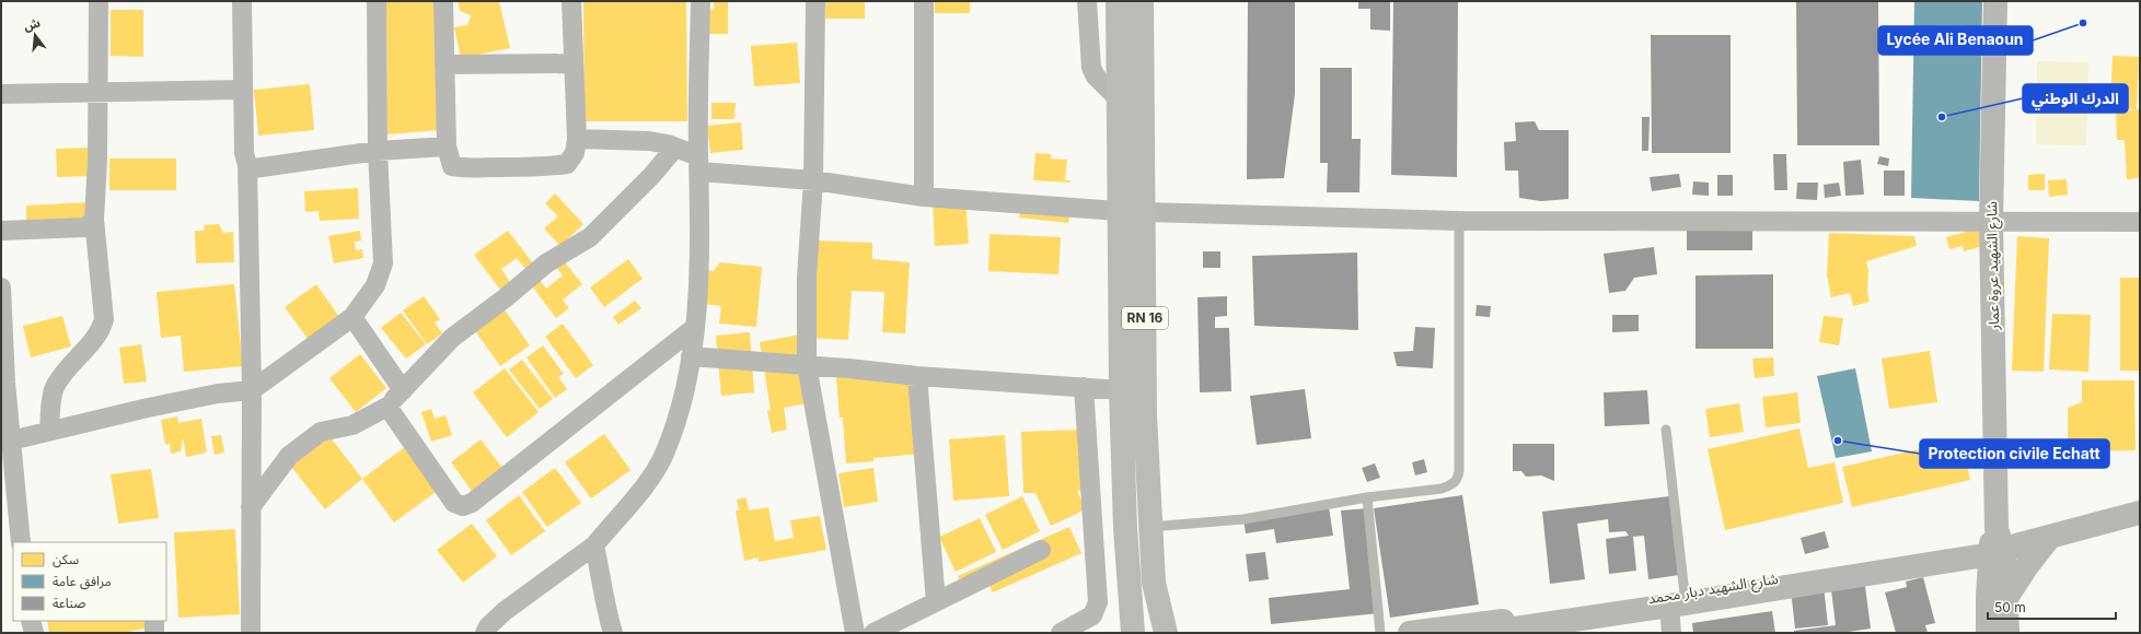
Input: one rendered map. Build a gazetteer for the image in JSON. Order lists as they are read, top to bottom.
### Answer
{
  "streets": {
    "main road": ["RN 16"],
    "street": ["شارع الشهيد عروة عمار", "شارع الشهيد دبار محمد"]
  },
  "crossings": [
    ["شارع الشهيد عروة عمار", "شارع الشهيد دبار محمد"]
  ],
  "places": ["Lycée Ali Benaoun", "الدرك الوطني", "Protection civile Echatt"],
  "legend": ["سكن", "مرافق عامة", "صناعة"],
  "scale_bar": "50 m",
  "north": "top"
}
